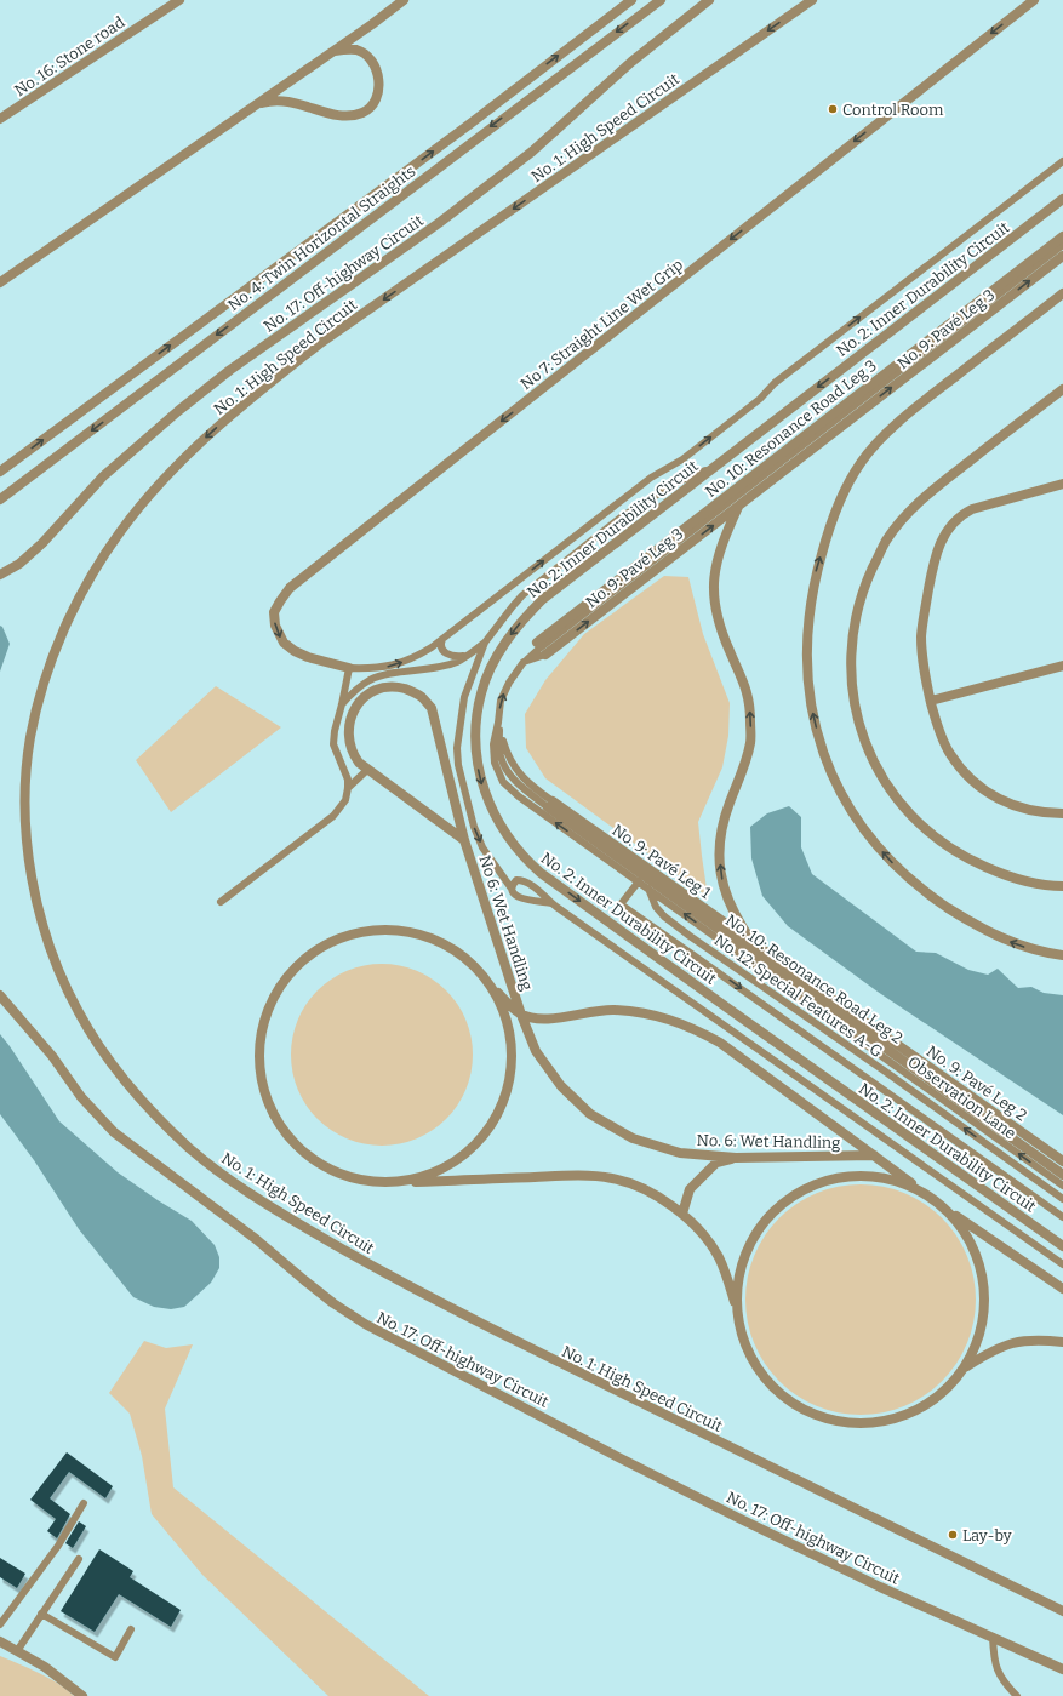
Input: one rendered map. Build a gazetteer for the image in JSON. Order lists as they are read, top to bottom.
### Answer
{
  "streets": {
    "street": [
      "No. 16: Stone road",
      "No. 1: High Speed Circuit",
      "No. 4: Twin Horizontal Straights",
      "No. 17: Off-highway Circuit",
      "No. 2: Inner Durability Circuit",
      "No 7: Straight Line Wet Grip",
      "No. 9: Pavé Leg 3",
      "No. 10: Resonance Road Leg 3",
      "No. 9: Pavé Leg 1",
      "No 6: Wet Handling",
      "No. 10: Resonance Road Leg 2",
      "No. 9: Pavé Leg 2",
      "No. 6: Wet Handling"
    ],
    "lane": ["No. 12: Special Features A-G", "Observation Lane"]
  },
  "crossings": [
    ["No. 9: Pavé Leg 1", "No. 10: Resonance Road Leg 2"],
    ["No. 9: Pavé Leg 1", "No. 9: Pavé Leg 2"],
    ["No 6: Wet Handling", "No. 6: Wet Handling"],
    ["No. 12: Special Features A-G", "Observation Lane"]
  ],
  "one_way": ["No 7: Straight Line Wet Grip", "No. 9: Pavé Leg 3"],
  "places": ["Control Room", "Lay-by"]
}
